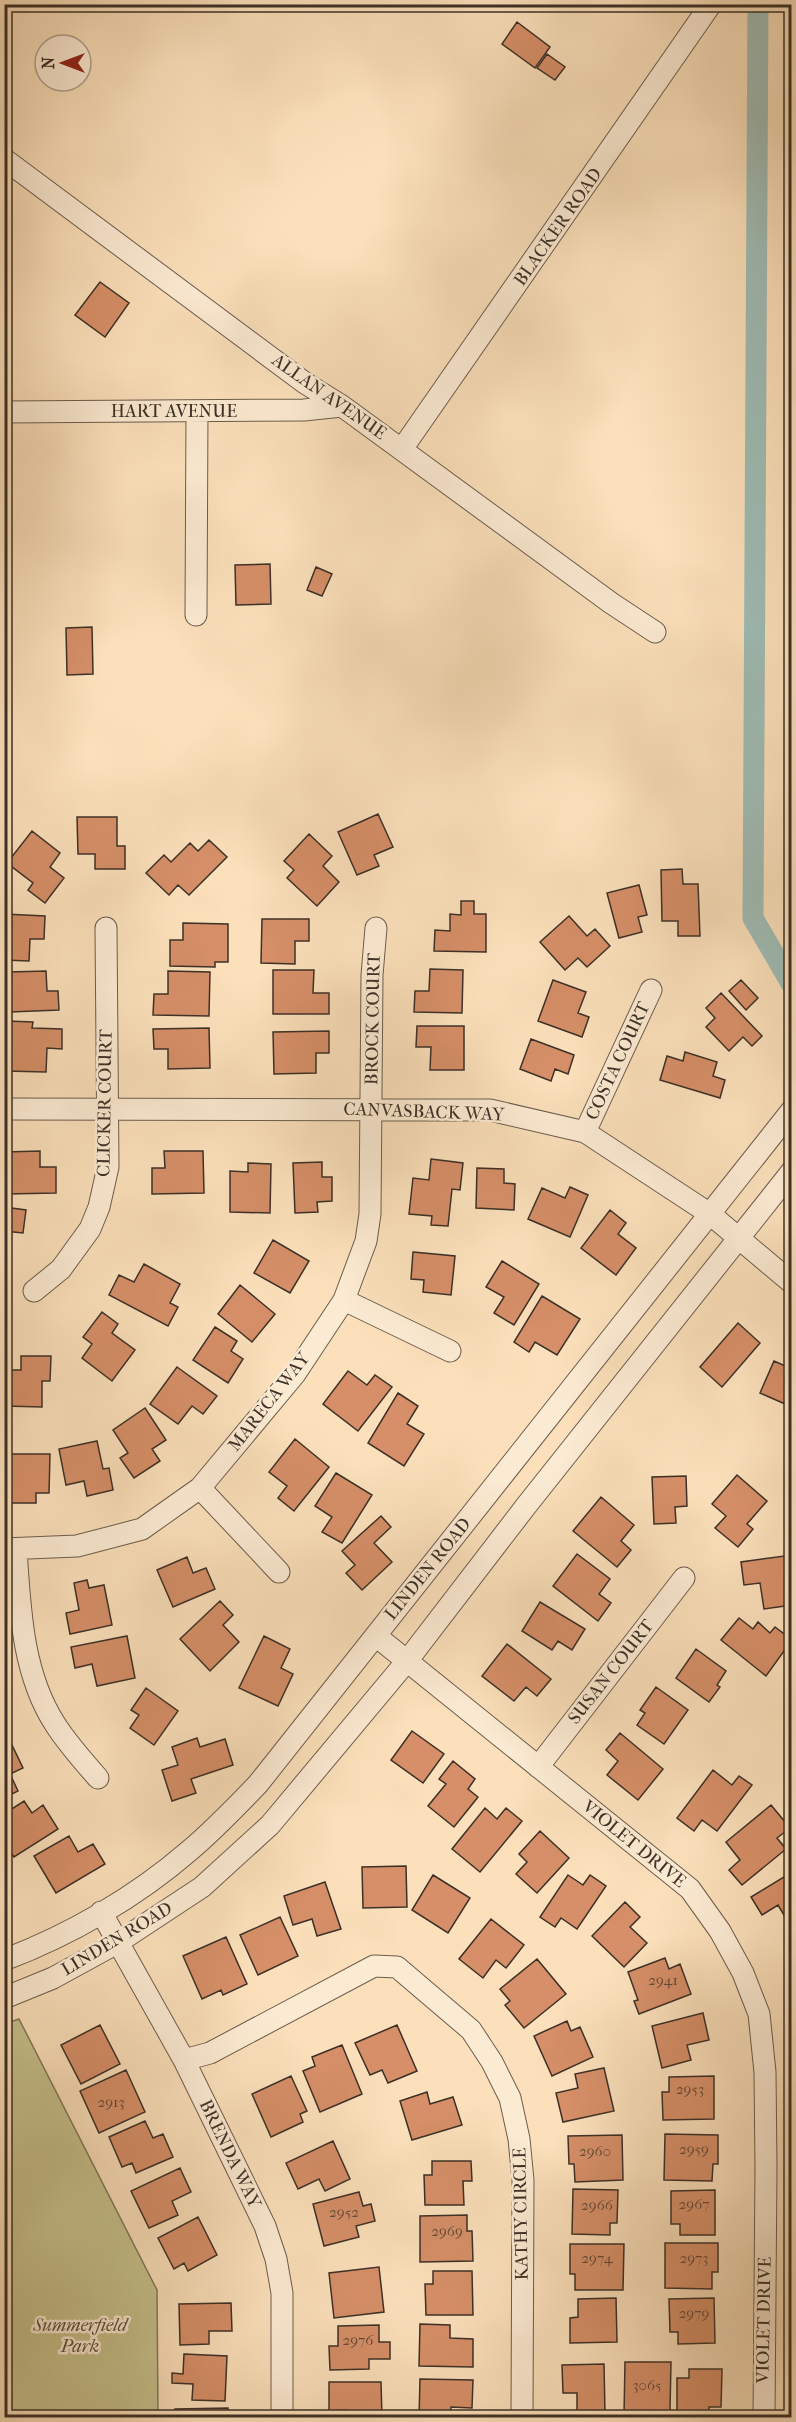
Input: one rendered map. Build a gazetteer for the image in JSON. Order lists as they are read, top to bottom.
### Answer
{
  "streets": {
    "street": [
      "BLACKER ROAD",
      "ALLAN AVENUE",
      "HART AVENUE",
      "BROCK COURT",
      "COSTA COURT",
      "CLICKER COURT",
      "CANVASBACK WAY",
      "MARECA WAY",
      "LINDEN ROAD",
      "SUSAN COURT",
      "VIOLET DRIVE",
      "BRENDA WAY",
      "KATHY CIRCLE"
    ]
  },
  "crossings": [
    ["BLACKER ROAD", "ALLAN AVENUE"],
    ["ALLAN AVENUE", "HART AVENUE"],
    ["BROCK COURT", "CANVASBACK WAY"],
    ["BROCK COURT", "MARECA WAY"],
    ["COSTA COURT", "CANVASBACK WAY"],
    ["CLICKER COURT", "CANVASBACK WAY"],
    ["CANVASBACK WAY", "MARECA WAY"],
    ["CANVASBACK WAY", "LINDEN ROAD"],
    ["LINDEN ROAD", "VIOLET DRIVE"],
    ["LINDEN ROAD", "BRENDA WAY"],
    ["SUSAN COURT", "VIOLET DRIVE"],
    ["BRENDA WAY", "KATHY CIRCLE"]
  ],
  "parks": ["Summerfield Park"],
  "house_numbers": [
    "2941",
    "2953",
    "2913",
    "2959",
    "2960",
    "2967",
    "2966",
    "2952",
    "2969",
    "2974",
    "2973",
    "2979",
    "2976",
    "3065"
  ],
  "north": "left"
}
